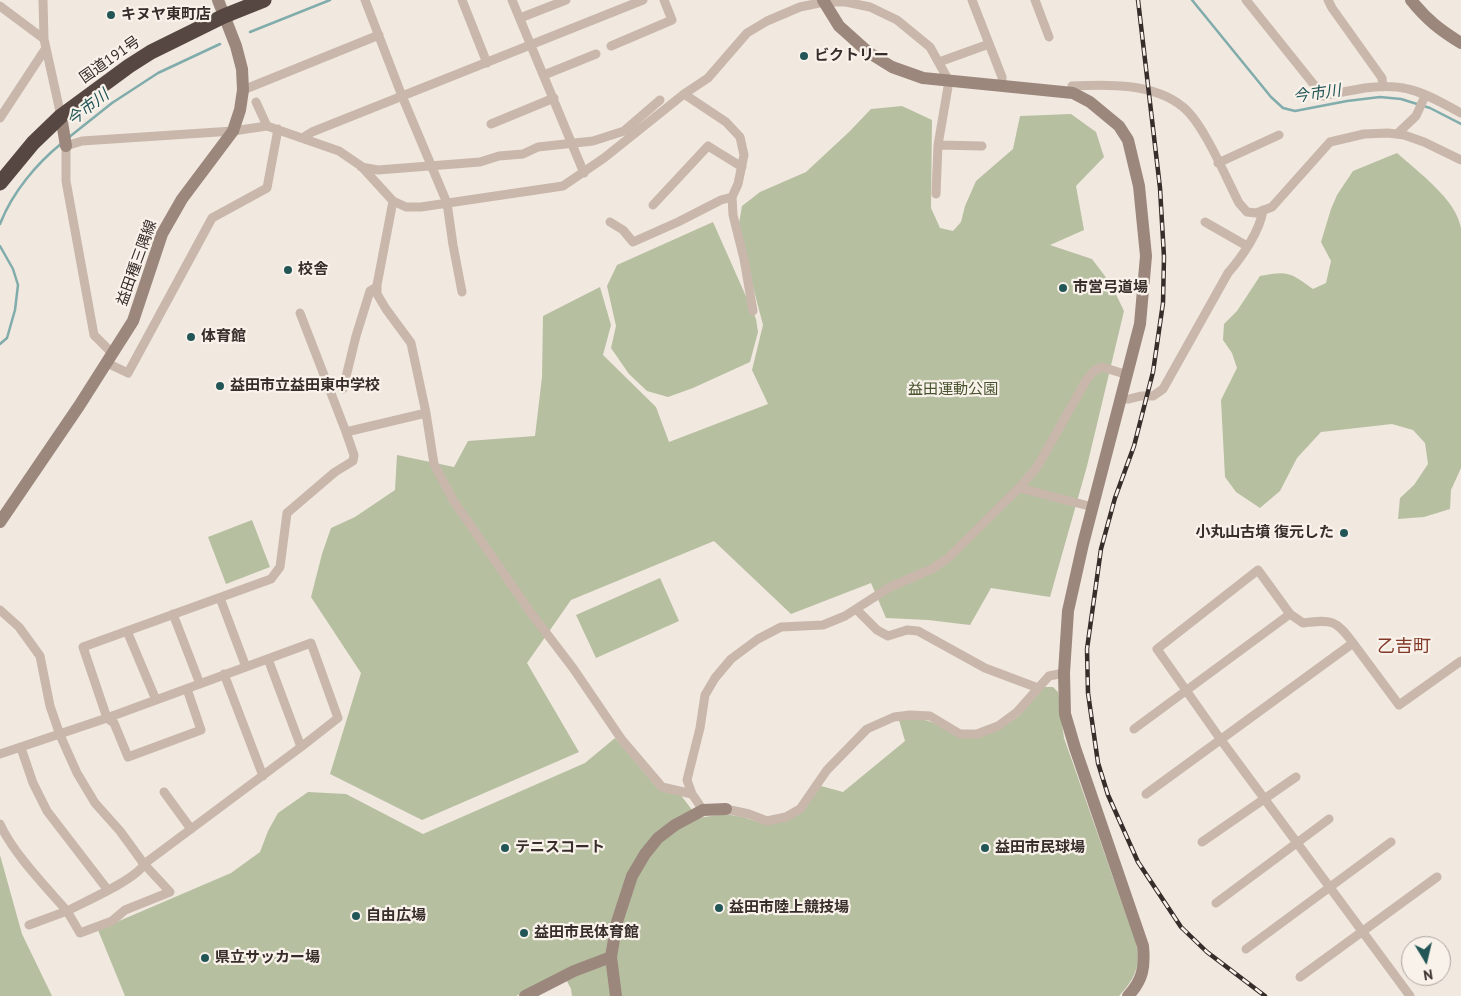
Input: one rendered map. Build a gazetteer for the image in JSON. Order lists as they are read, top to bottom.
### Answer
{
  "streets": {
    "highway": ["国道191号"],
    "street": ["益田種三隅線"]
  },
  "crossings": [
    ["国道191号", "益田種三隅線"]
  ],
  "districts": ["乙吉町"],
  "water": ["今市川"],
  "parks": ["益田運動公園"],
  "places": [
    "キヌヤ東町店",
    "ビクトリー",
    "校舎",
    "市営弓道場",
    "体育館",
    "益田市立益田東中学校",
    "小丸山古墳 復元した",
    "テニスコート",
    "益田市民球場",
    "益田市陸上競技場",
    "自由広場",
    "益田市民体育館",
    "県立サッカー場"
  ],
  "north": "bottom"
}
